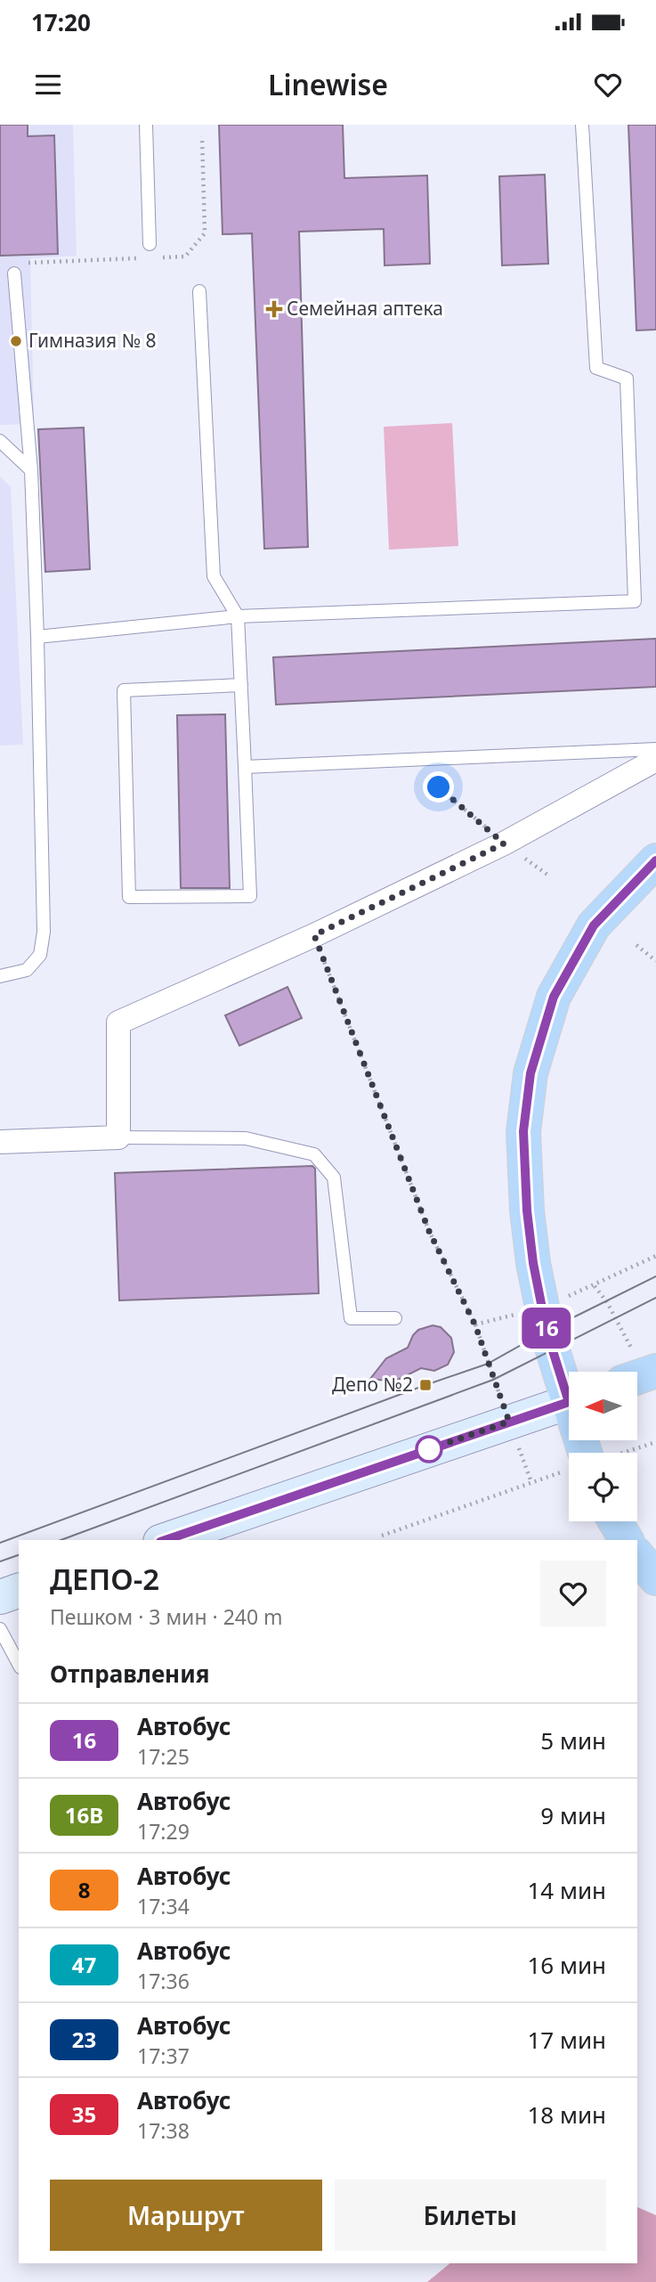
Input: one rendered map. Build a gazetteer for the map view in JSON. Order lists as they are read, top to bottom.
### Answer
{
  "places": {
    "health": ["Семейная аптека"],
    "other": ["Гимназия № 8"],
    "transit": ["Депо №2"]
  },
  "lines": ["bus line 16"],
  "north": "left",
  "page": {
    "status": "17:20",
    "header": "Linewise",
    "on_map": "16",
    "heading": [
      ["ДЕПО-2", "Пешком · 3 мин · 240 m"],
      "Отправления"
    ],
    "list": [
      {
        "mark": "16",
        "name": "Автобус",
        "note": "17:25",
        "value": "5 мин"
      },
      {
        "mark": "16В",
        "name": "Автобус",
        "note": "17:29",
        "value": "9 мин"
      },
      {
        "mark": "8",
        "name": "Автобус",
        "note": "17:34",
        "value": "14 мин"
      },
      {
        "mark": "47",
        "name": "Автобус",
        "note": "17:36",
        "value": "16 мин"
      },
      {
        "mark": "23",
        "name": "Автобус",
        "note": "17:37",
        "value": "17 мин"
      },
      {
        "mark": "35",
        "name": "Автобус",
        "note": "17:38",
        "value": "18 мин"
      }
    ],
    "buttons": ["Маршрут", "Билеты"]
  }
}
